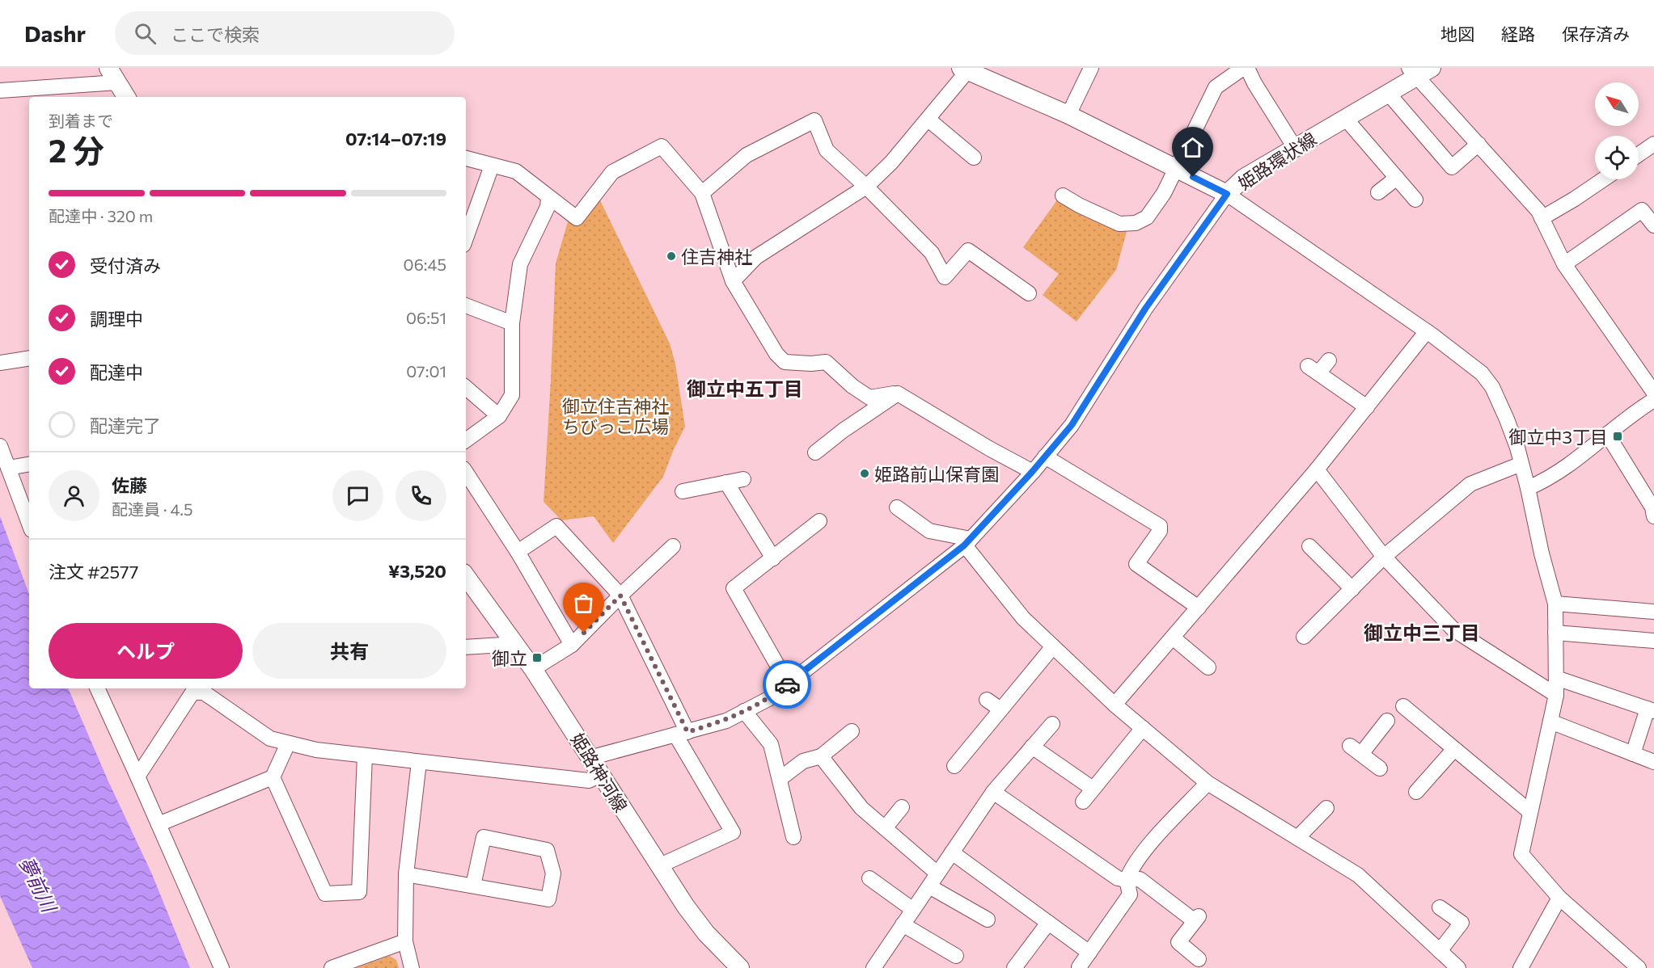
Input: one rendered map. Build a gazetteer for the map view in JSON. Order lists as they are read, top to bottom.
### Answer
{
  "streets": {
    "main road": ["姫路環状線", "姫路神河線"]
  },
  "districts": ["御立中五丁目", "御立中三丁目"],
  "water": ["夢前川"],
  "parks": ["御立住吉神社 ちびっこ広場"],
  "places": {
    "other": ["住吉神社", "姫路前山保育園"],
    "transit": ["御立中3丁目", "御立"]
  },
  "north": "top left",
  "page": {
    "header": "Dashr",
    "search": "ここで検索",
    "nav": ["地図", "経路", "保存済み"],
    "heading": ["2 分", "到着まで", "07:14–07:19"],
    "panel": [
      "佐藤",
      "配達員 · 4.5",
      "注文 #2577",
      "¥3,520"
    ],
    "bar": "配達中 · 320 m",
    "list": [
      ["受付済み", "06:45"],
      ["調理中", "06:51"],
      ["配達中", "07:01"],
      "配達完了"
    ],
    "buttons": ["ヘルプ", "共有"]
  }
}
